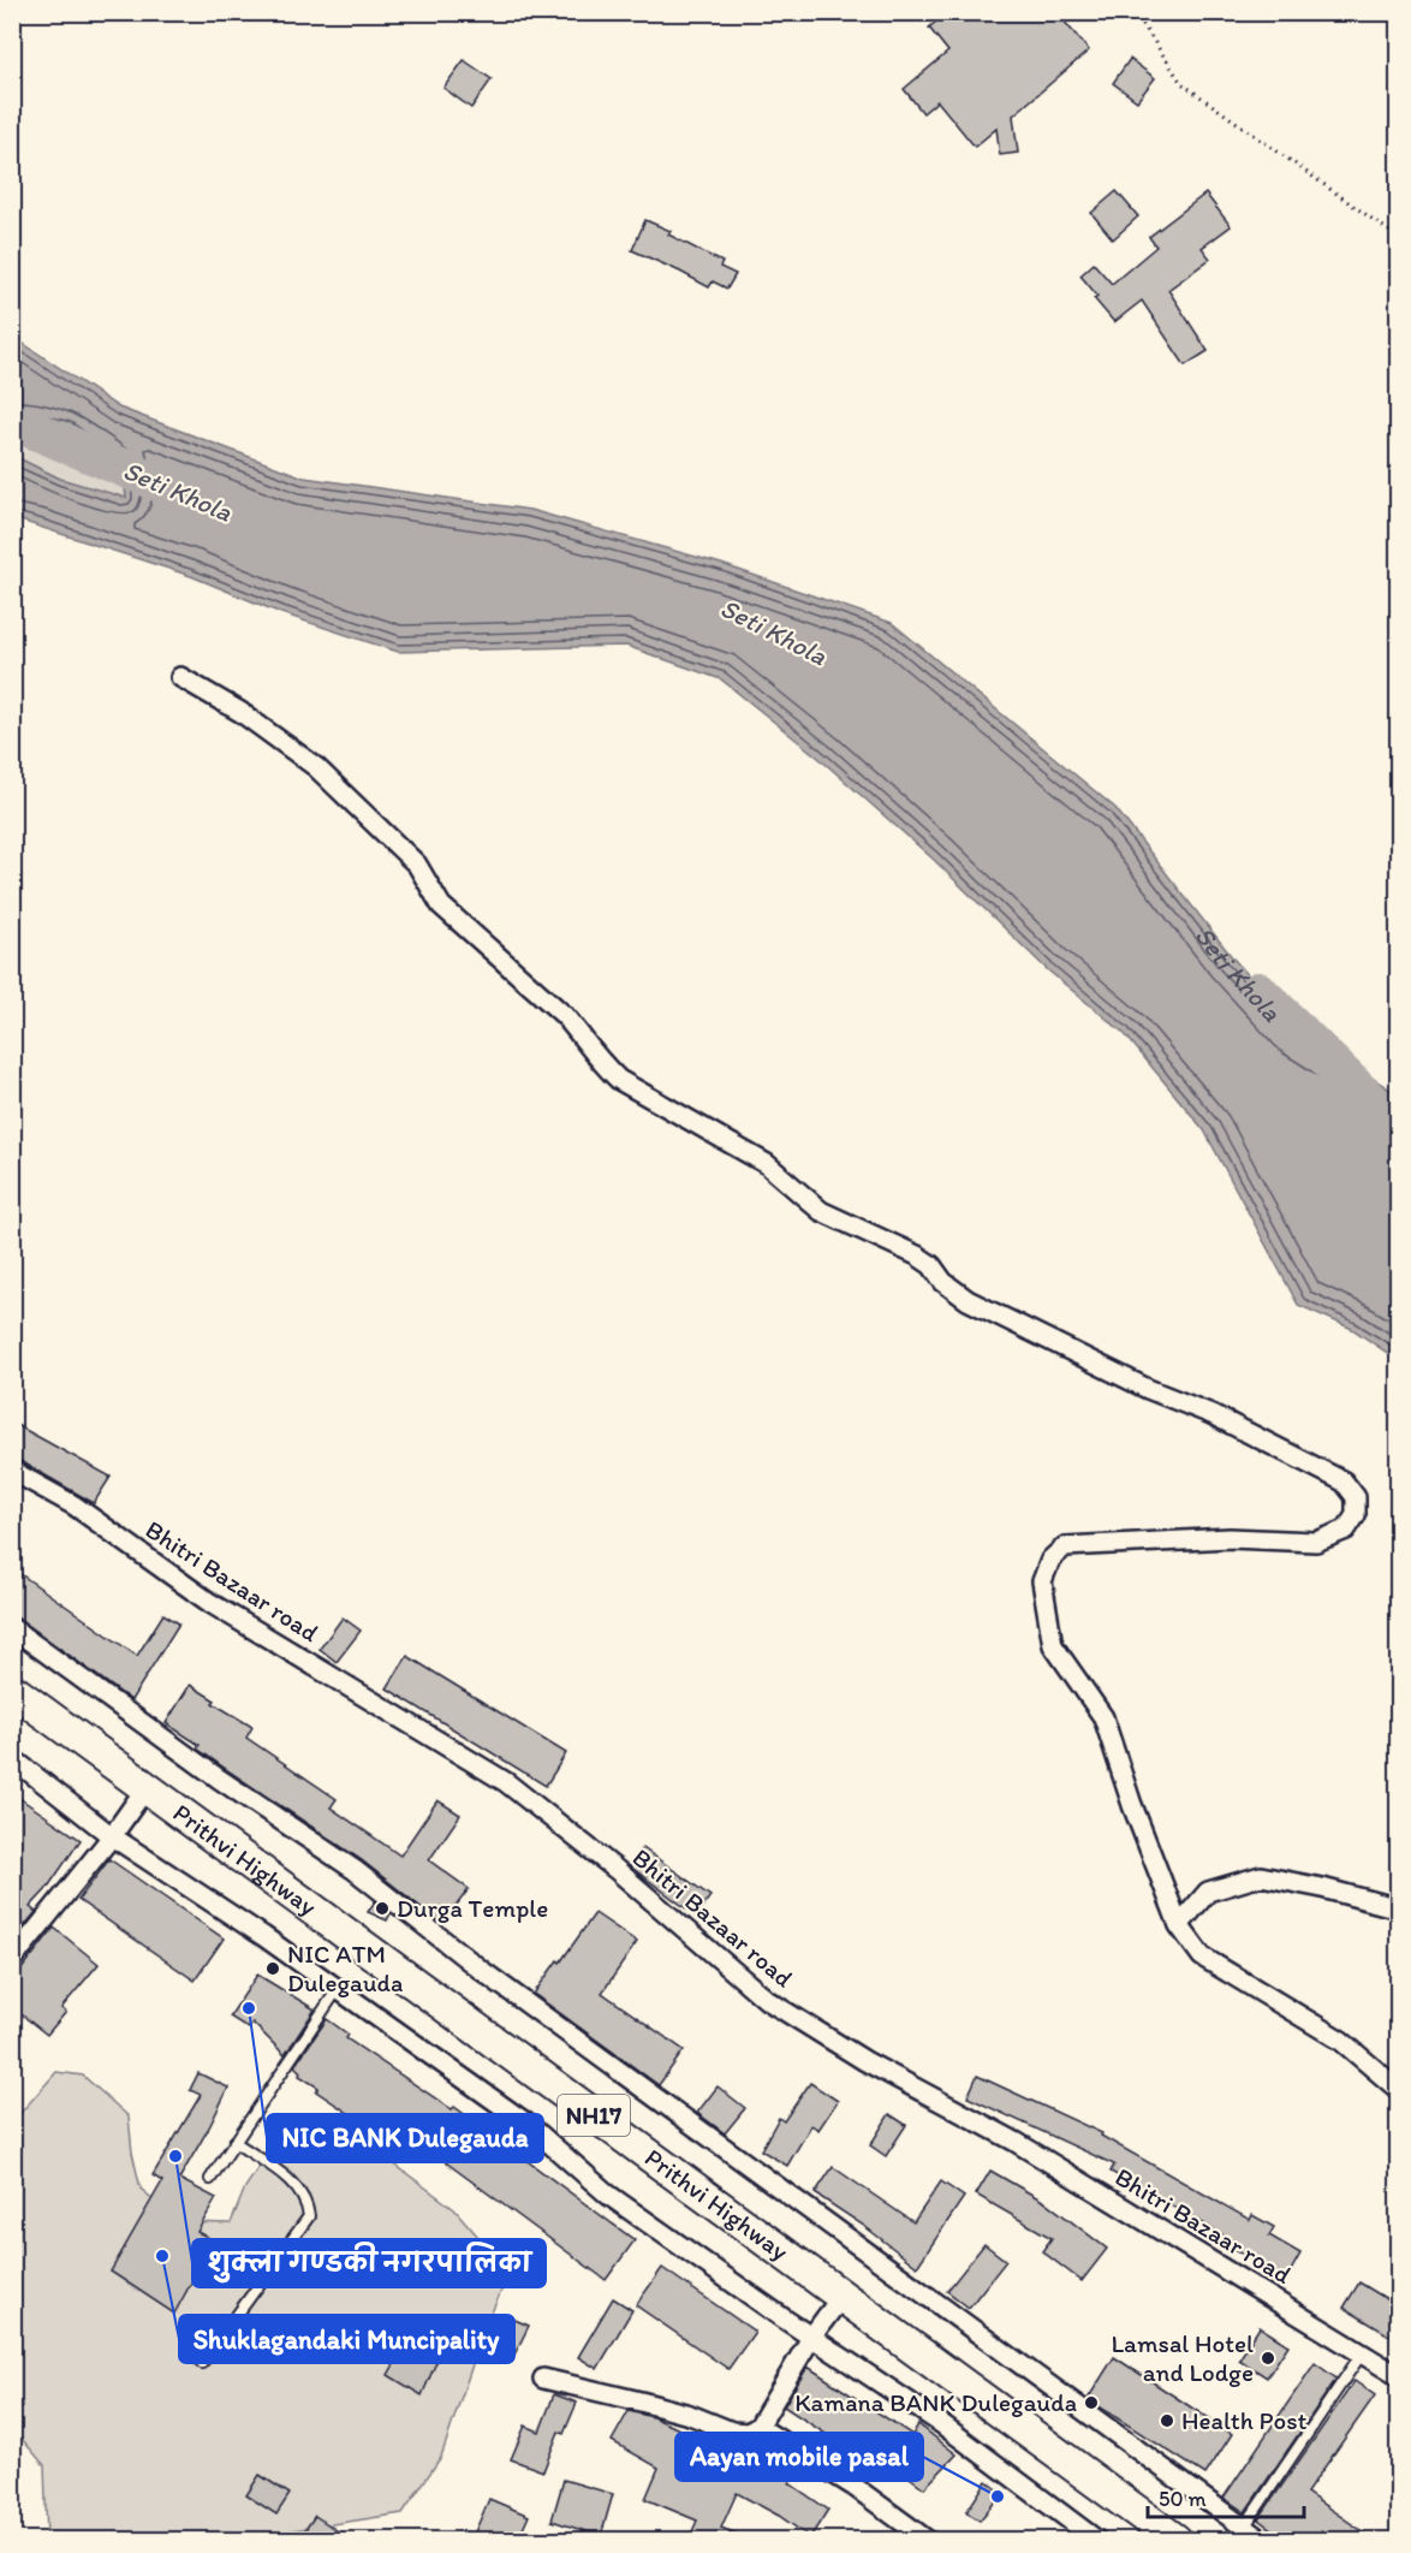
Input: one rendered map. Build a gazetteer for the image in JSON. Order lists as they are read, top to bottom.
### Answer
{
  "streets": {
    "highway": ["Prithvi Highway", "NH17"],
    "street": ["Bhitri Bazaar road"]
  },
  "water": ["Seti Khola"],
  "places": [
    "Durga Temple",
    "NIC ATM Dulegauda",
    "NIC BANK Dulegauda",
    "शुक्ला गण्डकी नगरपालिका",
    "Shuklagandaki Muncipality",
    "Lamsal Hotel and Lodge",
    "Kamana BANK Dulegauda",
    "Health Post",
    "Aayan mobile pasal"
  ],
  "scale_bar": "50 m"
}
